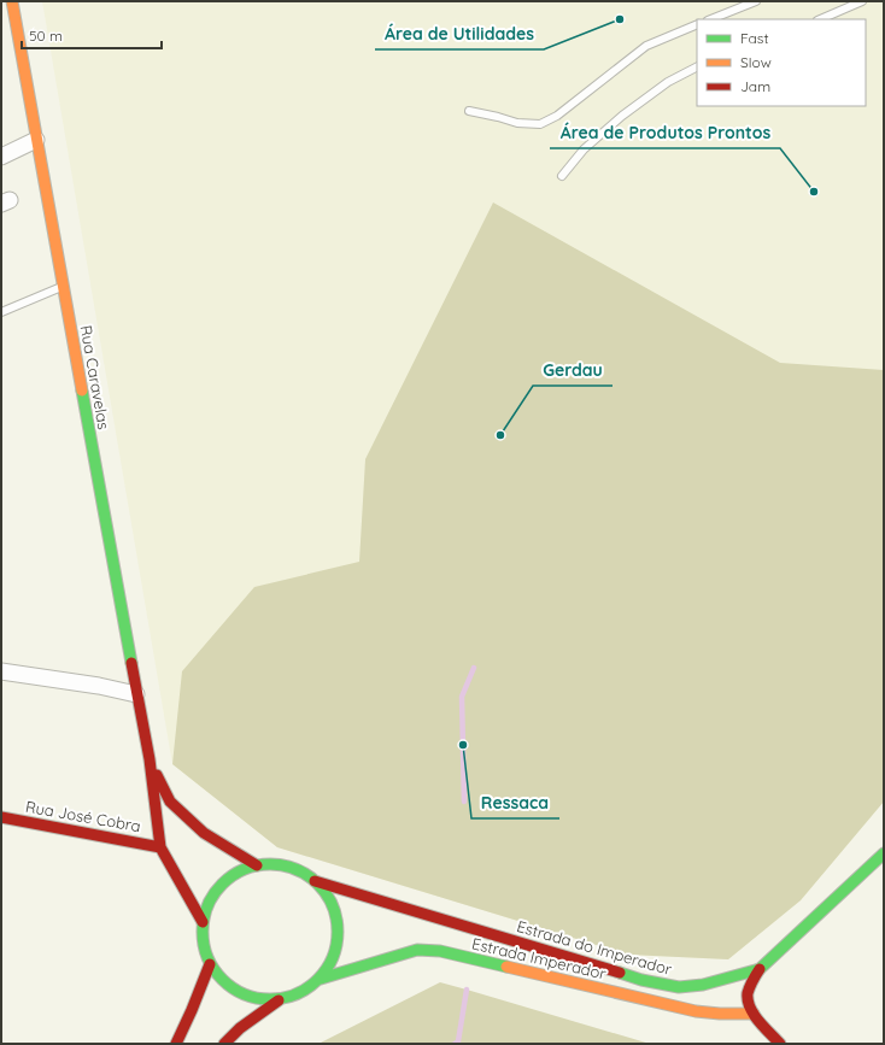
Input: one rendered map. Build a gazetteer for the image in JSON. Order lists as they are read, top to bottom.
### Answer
{
  "streets": {
    "street": [
      "Rua Caravelas",
      "Rua José Cobra",
      "Estrada do Imperador",
      "Estrada Imperador"
    ]
  },
  "crossings": [
    ["Estrada do Imperador", "Estrada Imperador"]
  ],
  "places": [
    "Área de Utilidades",
    "Área de Produtos Prontos",
    "Gerdau",
    "Ressaca"
  ],
  "legend": ["Fast", "Slow", "Jam"],
  "scale_bar": "50 m"
}
